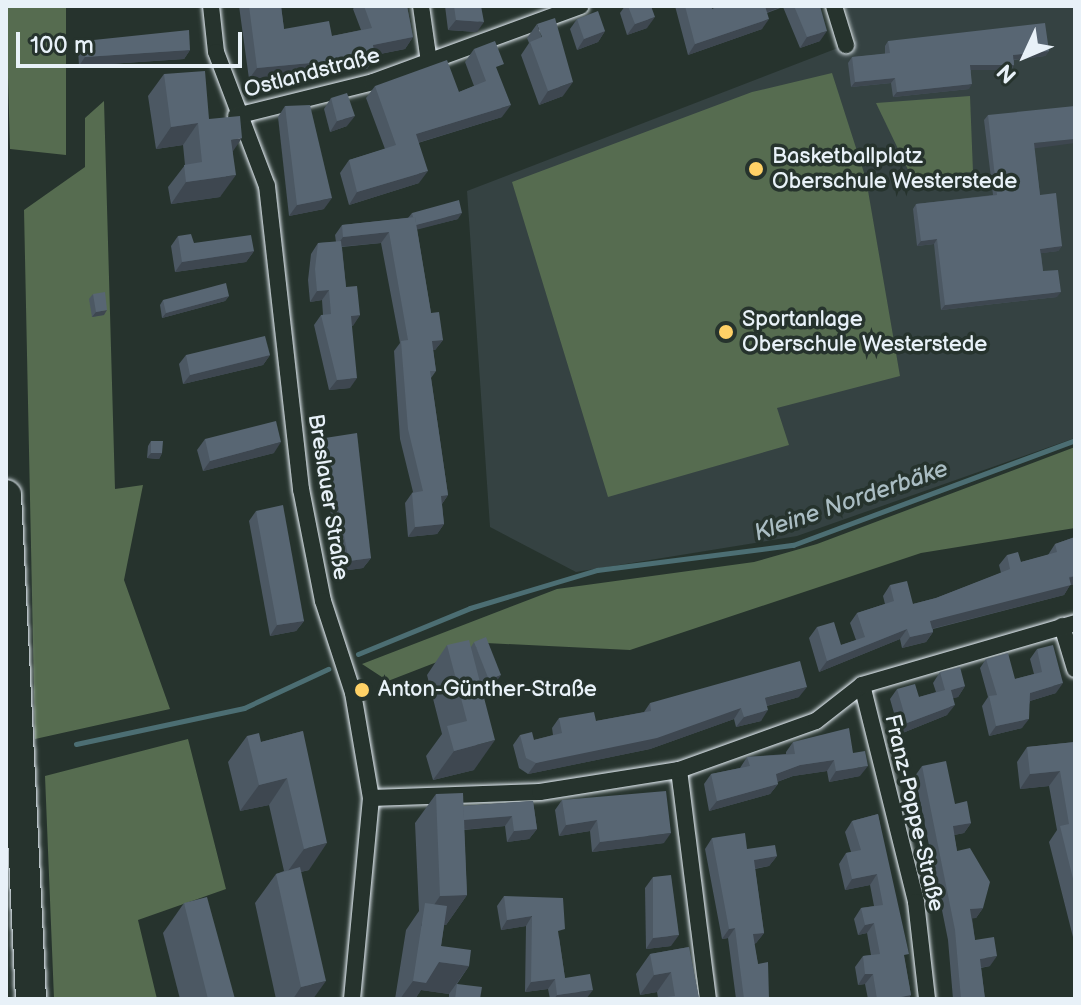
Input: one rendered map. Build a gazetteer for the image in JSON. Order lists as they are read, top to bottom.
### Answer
{
  "streets": {
    "street": ["Ostlandstraße", "Breslauer Straße", "Franz-Poppe-Straße"]
  },
  "crossings": [
    ["Ostlandstraße", "Breslauer Straße"]
  ],
  "water": ["Kleine Norderbäke"],
  "places": ["Basketballplatz Oberschule Westerstede", "Sportanlage Oberschule Westerstede", "Anton-Günther-Straße"],
  "scale_bar": "100 m",
  "north": "bottom left"
}
